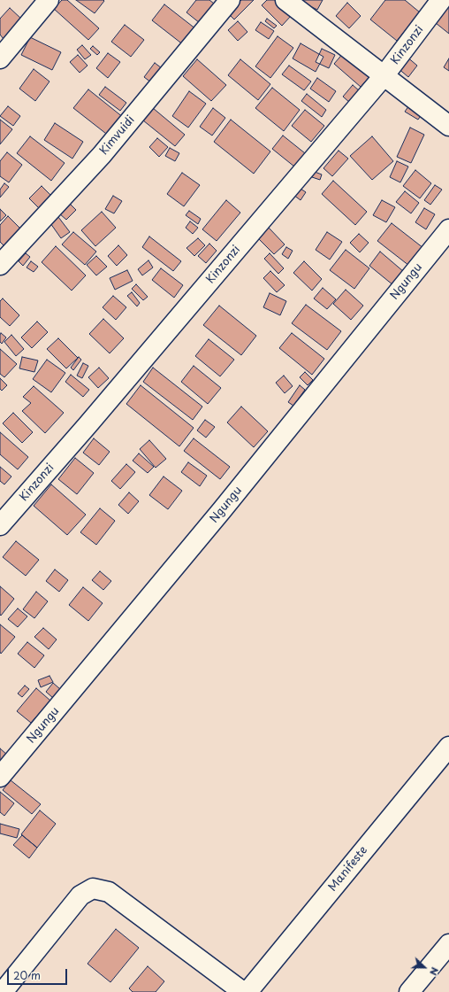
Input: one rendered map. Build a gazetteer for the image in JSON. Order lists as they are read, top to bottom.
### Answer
{
  "streets": {
    "street": [
      "Kinzonzi",
      "Kimvuidi",
      "Ngungu",
      "Manifeste"
    ]
  },
  "scale_bar": "20 m",
  "north": "right"
}
